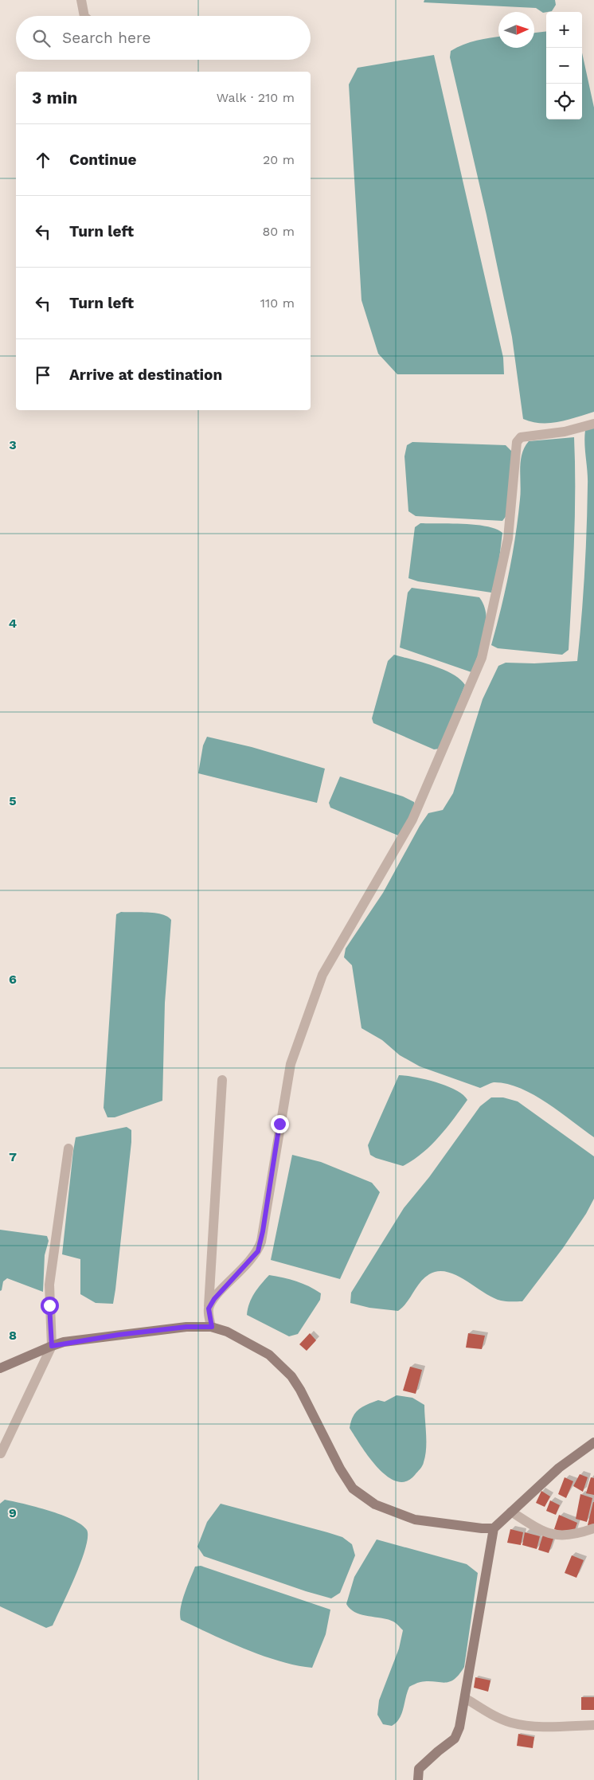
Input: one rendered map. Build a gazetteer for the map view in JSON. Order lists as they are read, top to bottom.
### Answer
{
  "north": "right",
  "page": {
    "map_buttons": ["+", "−"],
    "search": "Search here",
    "heading": ["3 min", "Walk · 210 m"],
    "list": [
      ["Continue", "20 m"],
      ["Turn left", "80 m"],
      ["Turn left", "110 m"],
      "Arrive at destination"
    ]
  },
  "grid": {
    "rows": [
      "3",
      "4",
      "5",
      "6",
      "7",
      "8",
      "9"
    ]
  }
}
